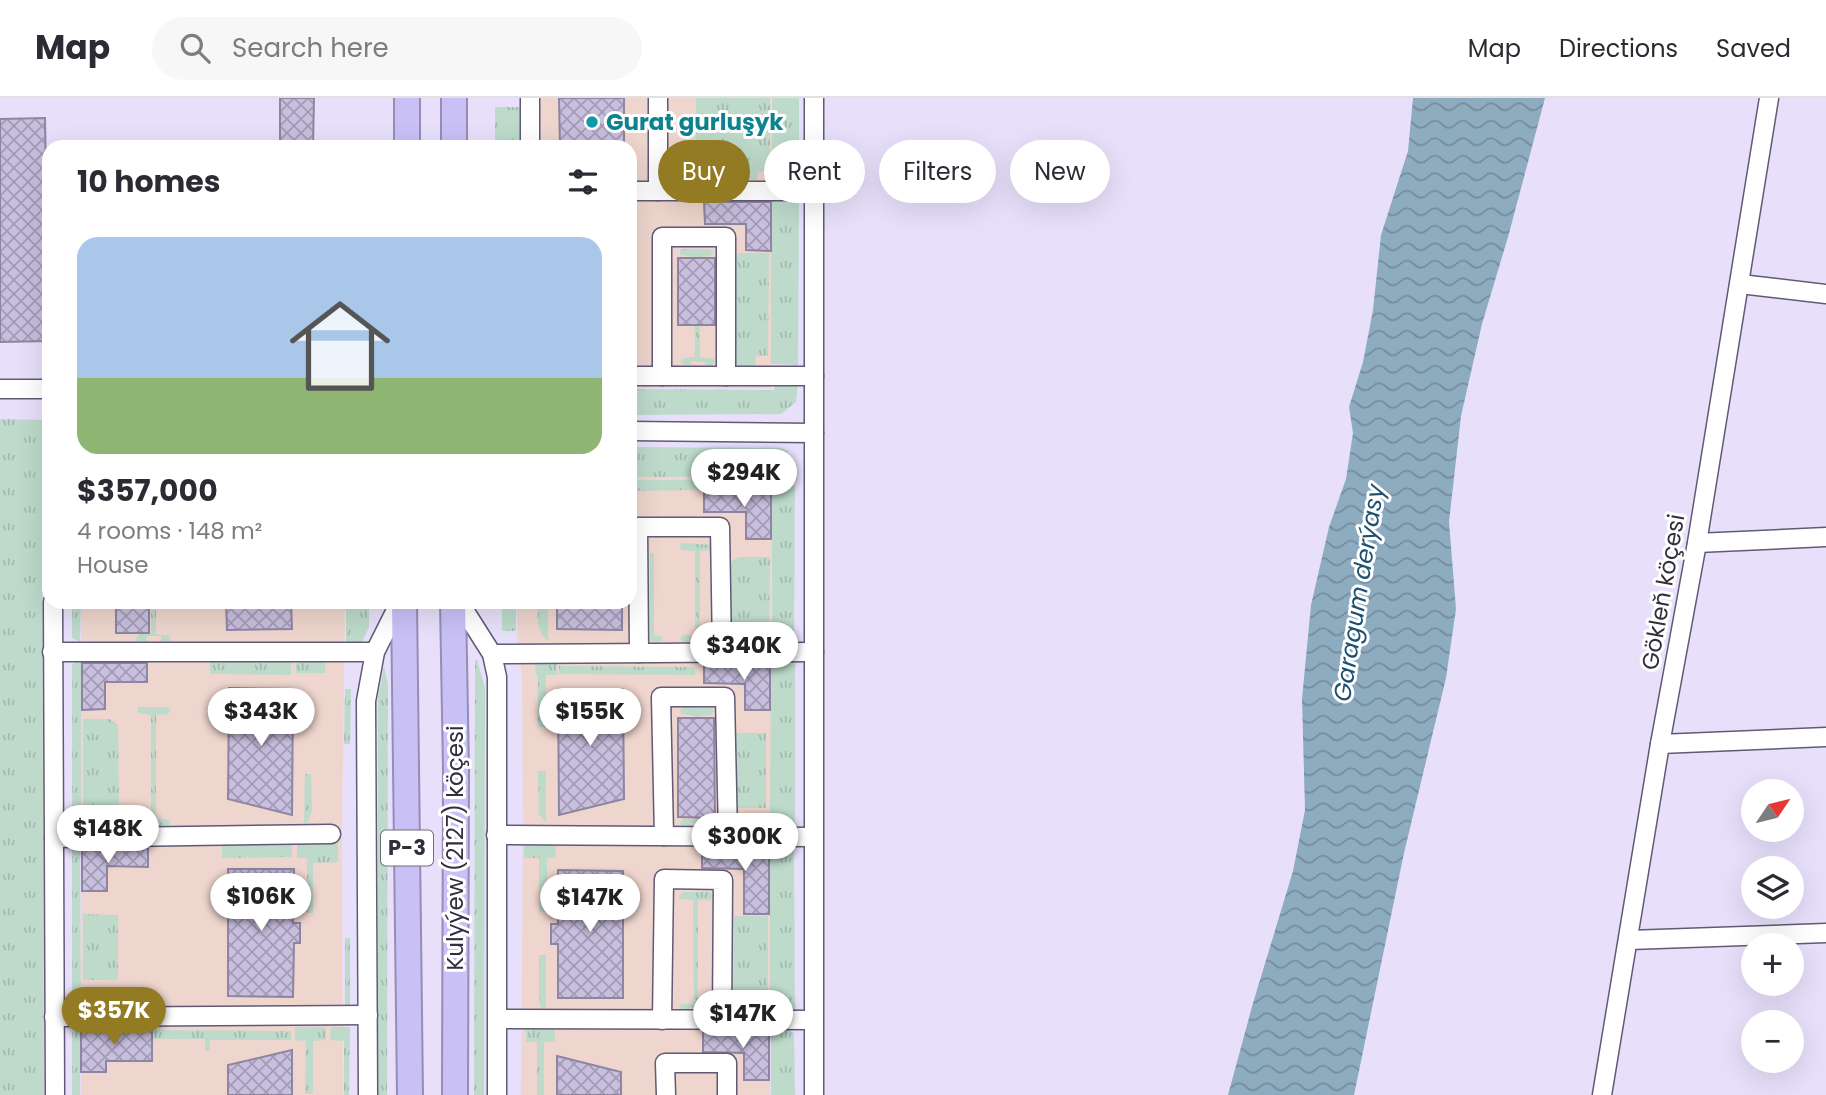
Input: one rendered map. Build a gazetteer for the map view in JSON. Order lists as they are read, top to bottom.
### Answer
{
  "streets": {
    "highway": ["P-3", "Kulyýew (2127) köçesi"],
    "street": ["Gökleň köçesi"]
  },
  "water": ["Garagum derýasy"],
  "places": ["Gurat gurluşyk"],
  "north": "top right",
  "page": {
    "header": "Map",
    "search": "Search here",
    "nav": ["Map", "Directions", "Saved"],
    "chip": [
      "Buy",
      "Rent",
      "Filters",
      "New"
    ],
    "heading": "10 homes",
    "list": [
      {
        "name": "$357,000",
        "note": "4 rooms · 148 m² · House"
      }
    ],
    "price": [
      "$294K",
      "$340K",
      "$343K",
      "$155K",
      "$148K",
      "$300K",
      "$106K",
      "$147K",
      "$357K",
      "$147K"
    ],
    "map_buttons": ["+", "−"]
  }
}
